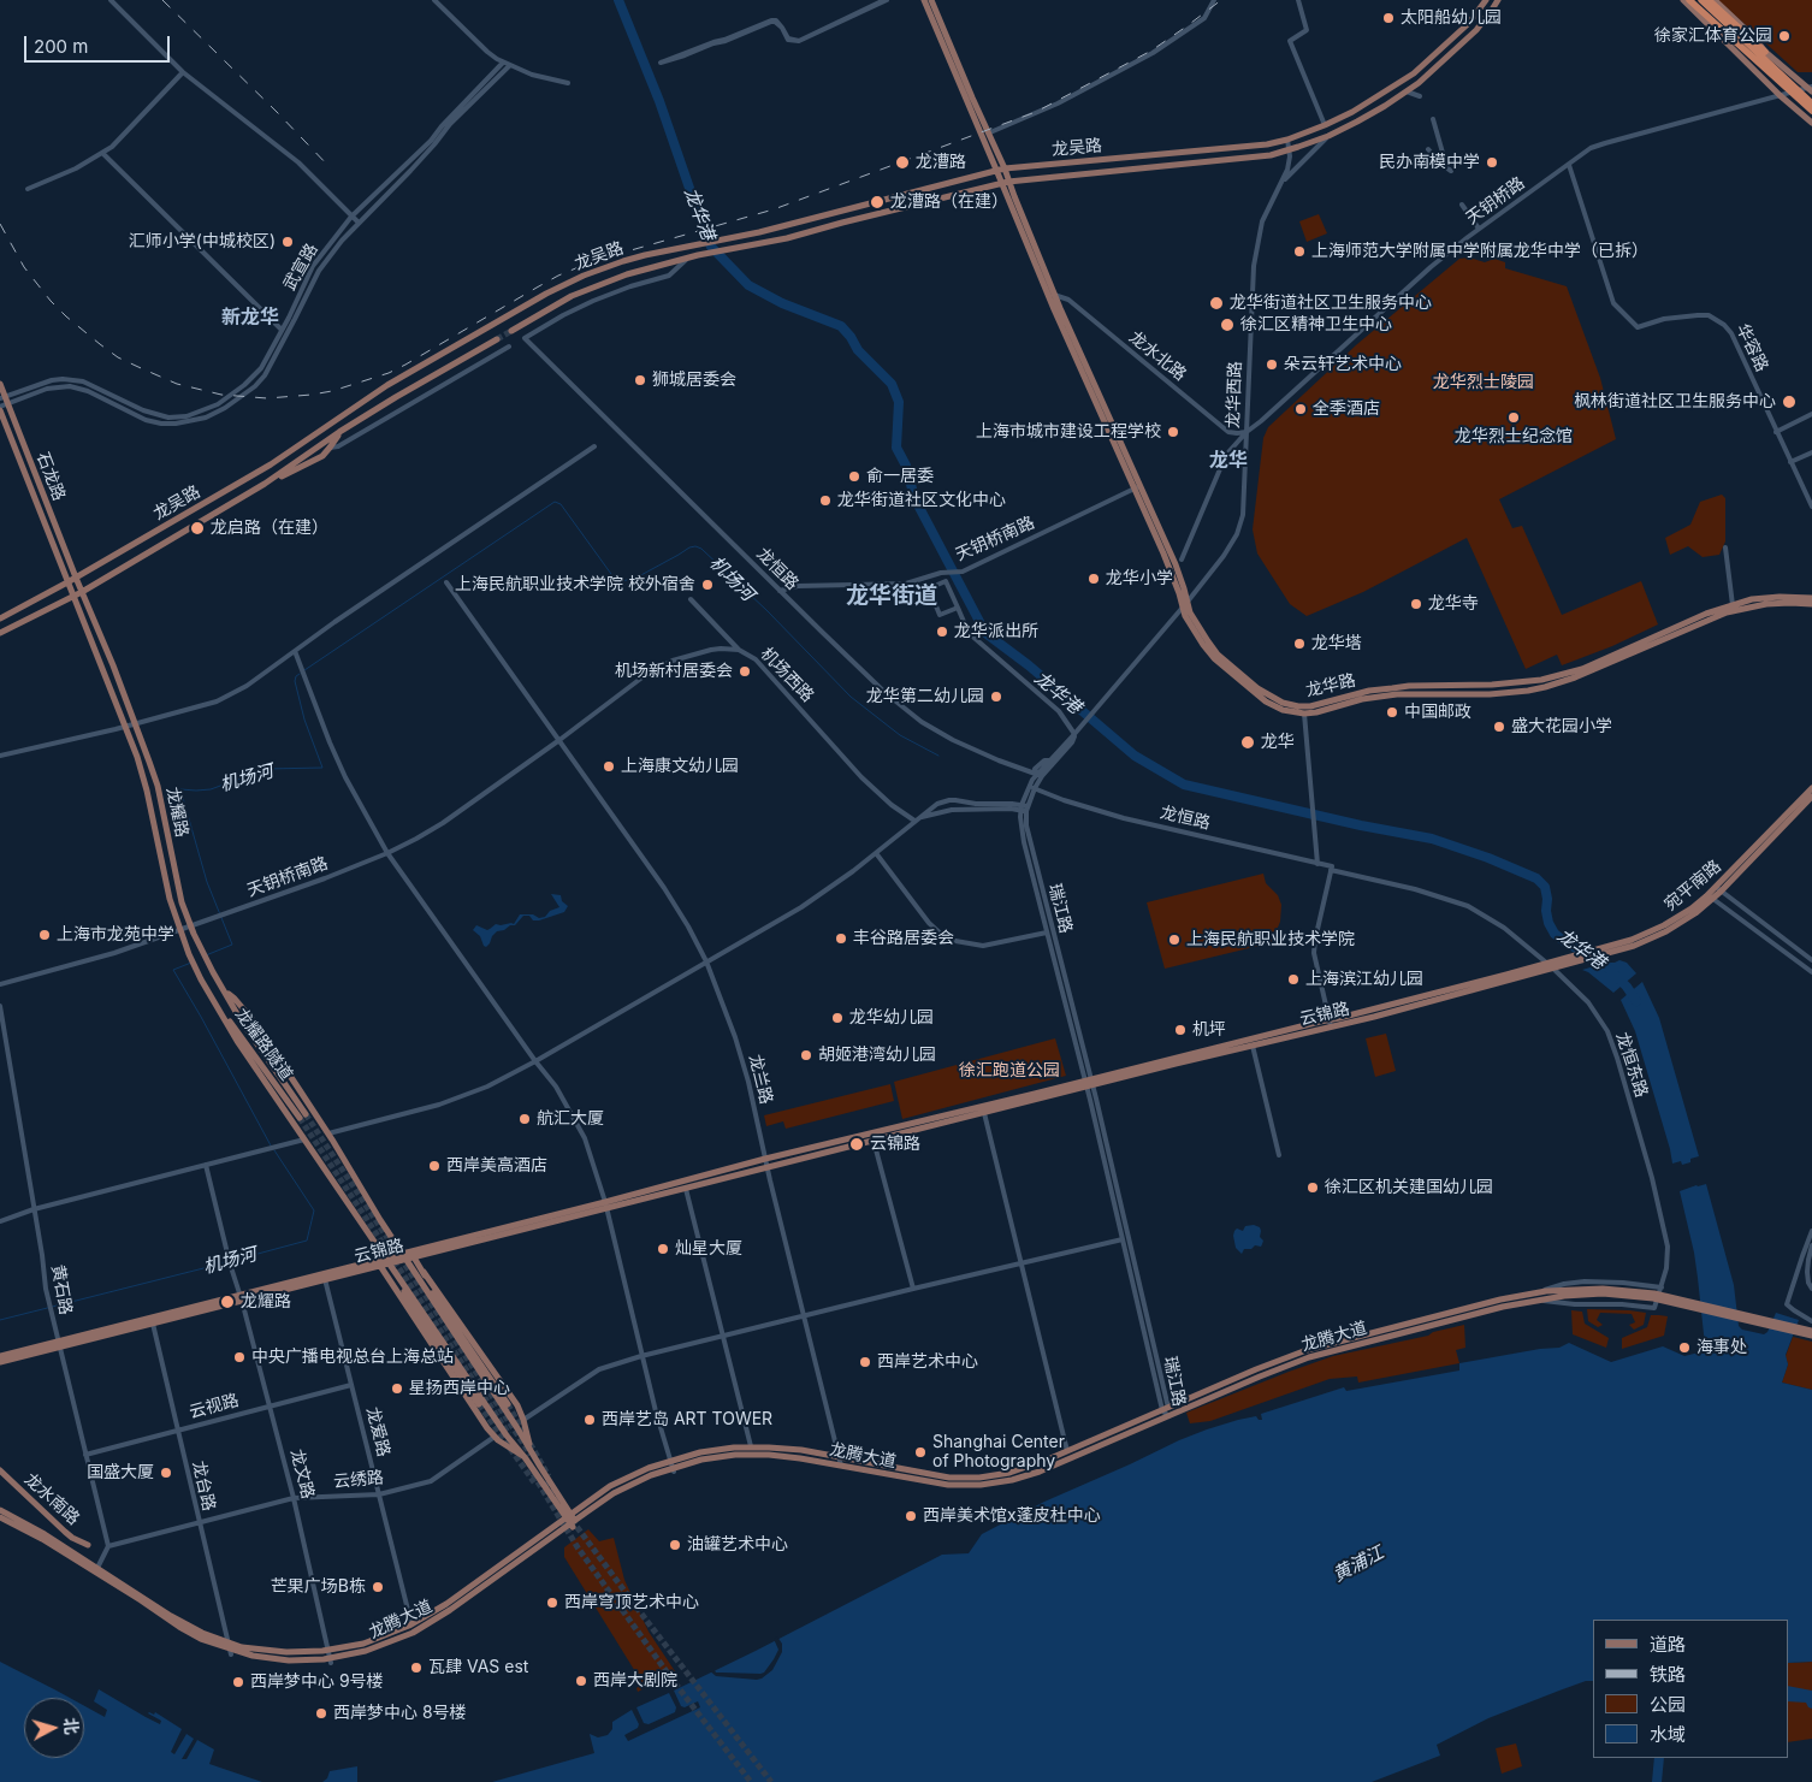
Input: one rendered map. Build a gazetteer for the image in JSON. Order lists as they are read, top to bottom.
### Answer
{
  "streets": {
    "main road": [
      "龙吴路",
      "石龙路",
      "龙华路",
      "龙耀路",
      "宛平南路",
      "云锦路",
      "龙耀路隧道",
      "龙腾大道",
      "龙水南路"
    ],
    "street": [
      "天钥桥路",
      "武宣路",
      "华容路",
      "龙水北路",
      "龙华西路",
      "天钥桥南路",
      "龙恒路",
      "机场西路",
      "瑞江路",
      "龙恒东路",
      "龙兰路",
      "黄石路",
      "云视路",
      "龙爱路",
      "龙文路",
      "云绣路",
      "龙台路"
    ]
  },
  "crossings": [
    ["龙吴路", "龙华西路"],
    ["龙吴路", "石龙路"],
    ["龙吴路", "龙恒路"],
    ["龙吴路", "龙耀路"],
    ["天钥桥路", "华容路"],
    ["天钥桥路", "龙水北路"],
    ["天钥桥路", "龙华西路"],
    ["武宣路", "石龙路"],
    ["龙水北路", "龙华西路"],
    ["龙水北路", "龙华路"],
    ["龙华西路", "龙恒路"],
    ["龙华西路", "龙华路"],
    ["龙华西路", "瑞江路"],
    ["石龙路", "龙耀路"],
    ["天钥桥南路", "龙恒路"],
    ["天钥桥南路", "机场西路"],
    ["天钥桥南路", "龙华路"],
    ["天钥桥南路", "龙耀路"],
    ["天钥桥南路", "龙兰路"],
    ["龙恒路", "龙恒东路"],
    ["机场西路", "龙兰路"],
    ["龙耀路", "云锦路"],
    ["龙耀路", "龙耀路隧道"],
    ["龙耀路", "龙腾大道"],
    ["龙耀路", "云绣路"],
    ["宛平南路", "云锦路"],
    ["瑞江路", "云锦路"],
    ["瑞江路", "龙腾大道"],
    ["云锦路", "龙恒东路"],
    ["云锦路", "龙兰路"],
    ["云锦路", "黄石路"],
    ["云锦路", "龙爱路"],
    ["云锦路", "龙文路"],
    ["云锦路", "龙台路"],
    ["龙兰路", "龙腾大道"],
    ["黄石路", "云视路"],
    ["黄石路", "云绣路"],
    ["龙腾大道", "龙爱路"],
    ["龙腾大道", "龙文路"],
    ["龙腾大道", "龙台路"],
    ["云视路", "龙爱路"],
    ["云视路", "龙文路"],
    ["云视路", "龙台路"],
    ["龙爱路", "云绣路"],
    ["龙文路", "云绣路"],
    ["云绣路", "龙台路"]
  ],
  "districts": ["新龙华", "龙华", "龙华街道"],
  "water": ["龙华港", "机场河", "黄浦江"],
  "parks": ["龙华烈士陵园", "徐汇跑道公园"],
  "places": [
    "太阳船幼儿园",
    "徐家汇体育公园",
    "龙漕路",
    "民办南模中学",
    "龙漕路（在建）",
    "汇师小学(中城校区)",
    "上海师范大学附属中学附属龙华中学（已拆）",
    "龙华街道社区卫生服务中心",
    "徐汇区精神卫生中心",
    "朵云轩艺术中心",
    "狮城居委会",
    "枫林街道社区卫生服务中心",
    "全季酒店",
    "龙华烈士纪念馆",
    "上海市城市建设工程学校",
    "俞一居委",
    "龙华街道社区文化中心",
    "龙启路（在建）",
    "龙华小学",
    "上海民航职业技术学院 校外宿舍",
    "龙华寺",
    "龙华派出所",
    "龙华塔",
    "机场新村居委会",
    "龙华第二幼儿园",
    "中国邮政",
    "盛大花园小学",
    "龙华",
    "上海康文幼儿园",
    "上海市龙苑中学",
    "丰谷路居委会",
    "上海民航职业技术学院",
    "上海滨江幼儿园",
    "龙华幼儿园",
    "机坪",
    "胡姬港湾幼儿园",
    "航汇大厦",
    "云锦路",
    "西岸美高酒店",
    "徐汇区机关建国幼儿园",
    "灿星大厦",
    "龙耀路",
    "海事处",
    "中央广播电视总台上海总站",
    "西岸艺术中心",
    "星扬西岸中心",
    "西岸艺岛 ART TOWER",
    "Shanghai Center of Photography",
    "国盛大厦",
    "西岸美术馆x蓬皮杜中心",
    "油罐艺术中心",
    "芒果广场B栋",
    "西岸穹顶艺术中心",
    "瓦肆 VAS est",
    "西岸大剧院",
    "西岸梦中心 9号楼",
    "西岸梦中心 8号楼"
  ],
  "legend": [
    "道路",
    "铁路",
    "公园",
    "水域"
  ],
  "scale_bar": "200 m",
  "north": "right"
}
